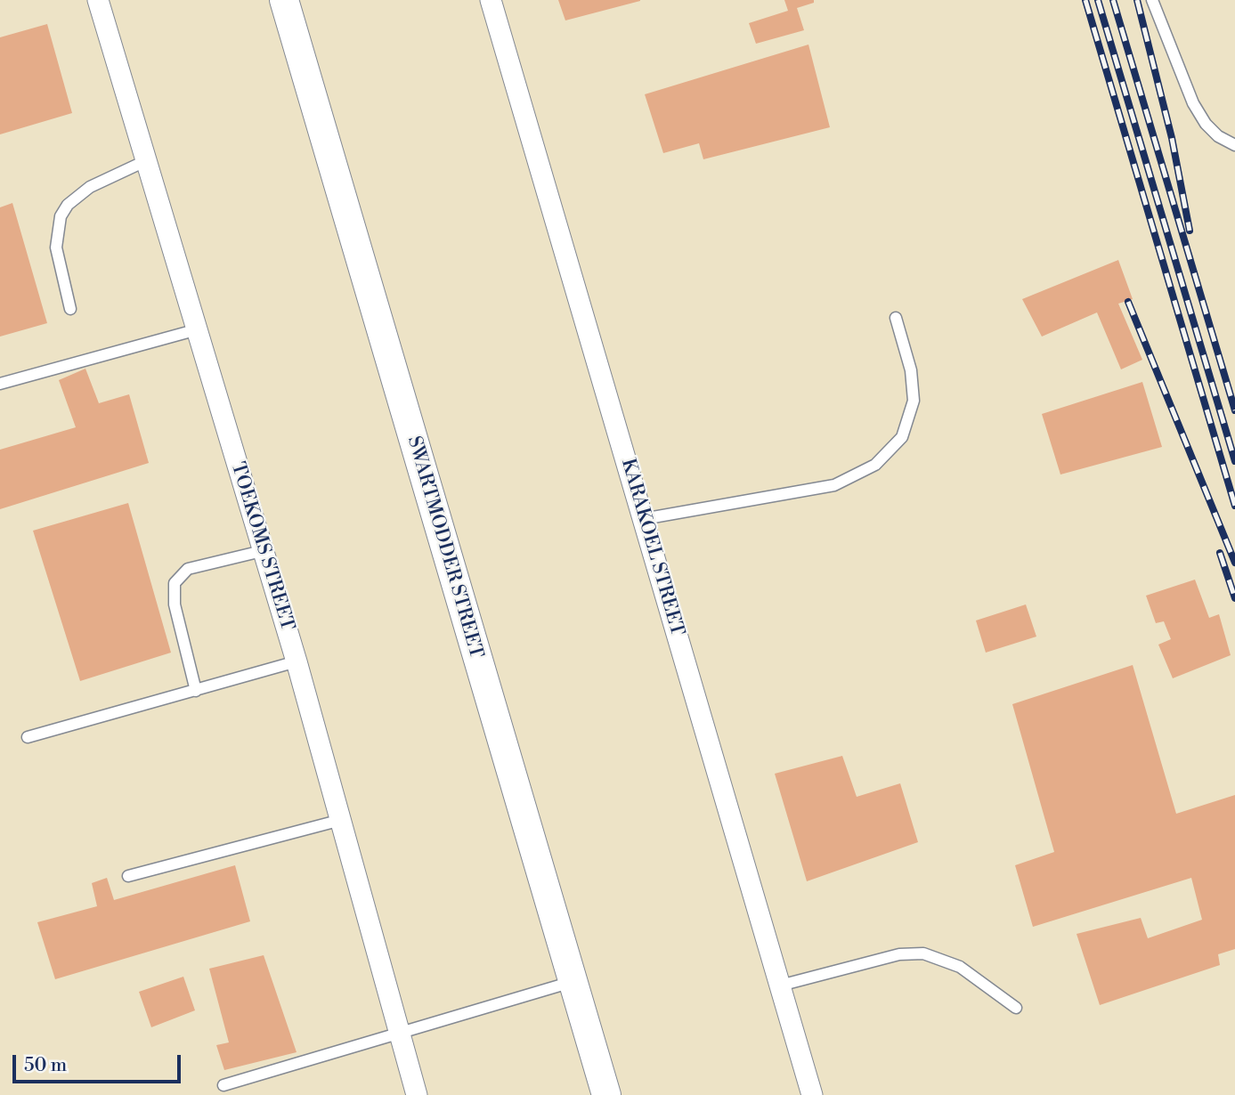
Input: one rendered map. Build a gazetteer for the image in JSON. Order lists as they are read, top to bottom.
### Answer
{
  "streets": {
    "main road": ["SWARTMODDER STREET"],
    "street": ["TOEKOMS STREET", "KARAKOEL STREET"]
  },
  "scale_bar": "50 m"
}
